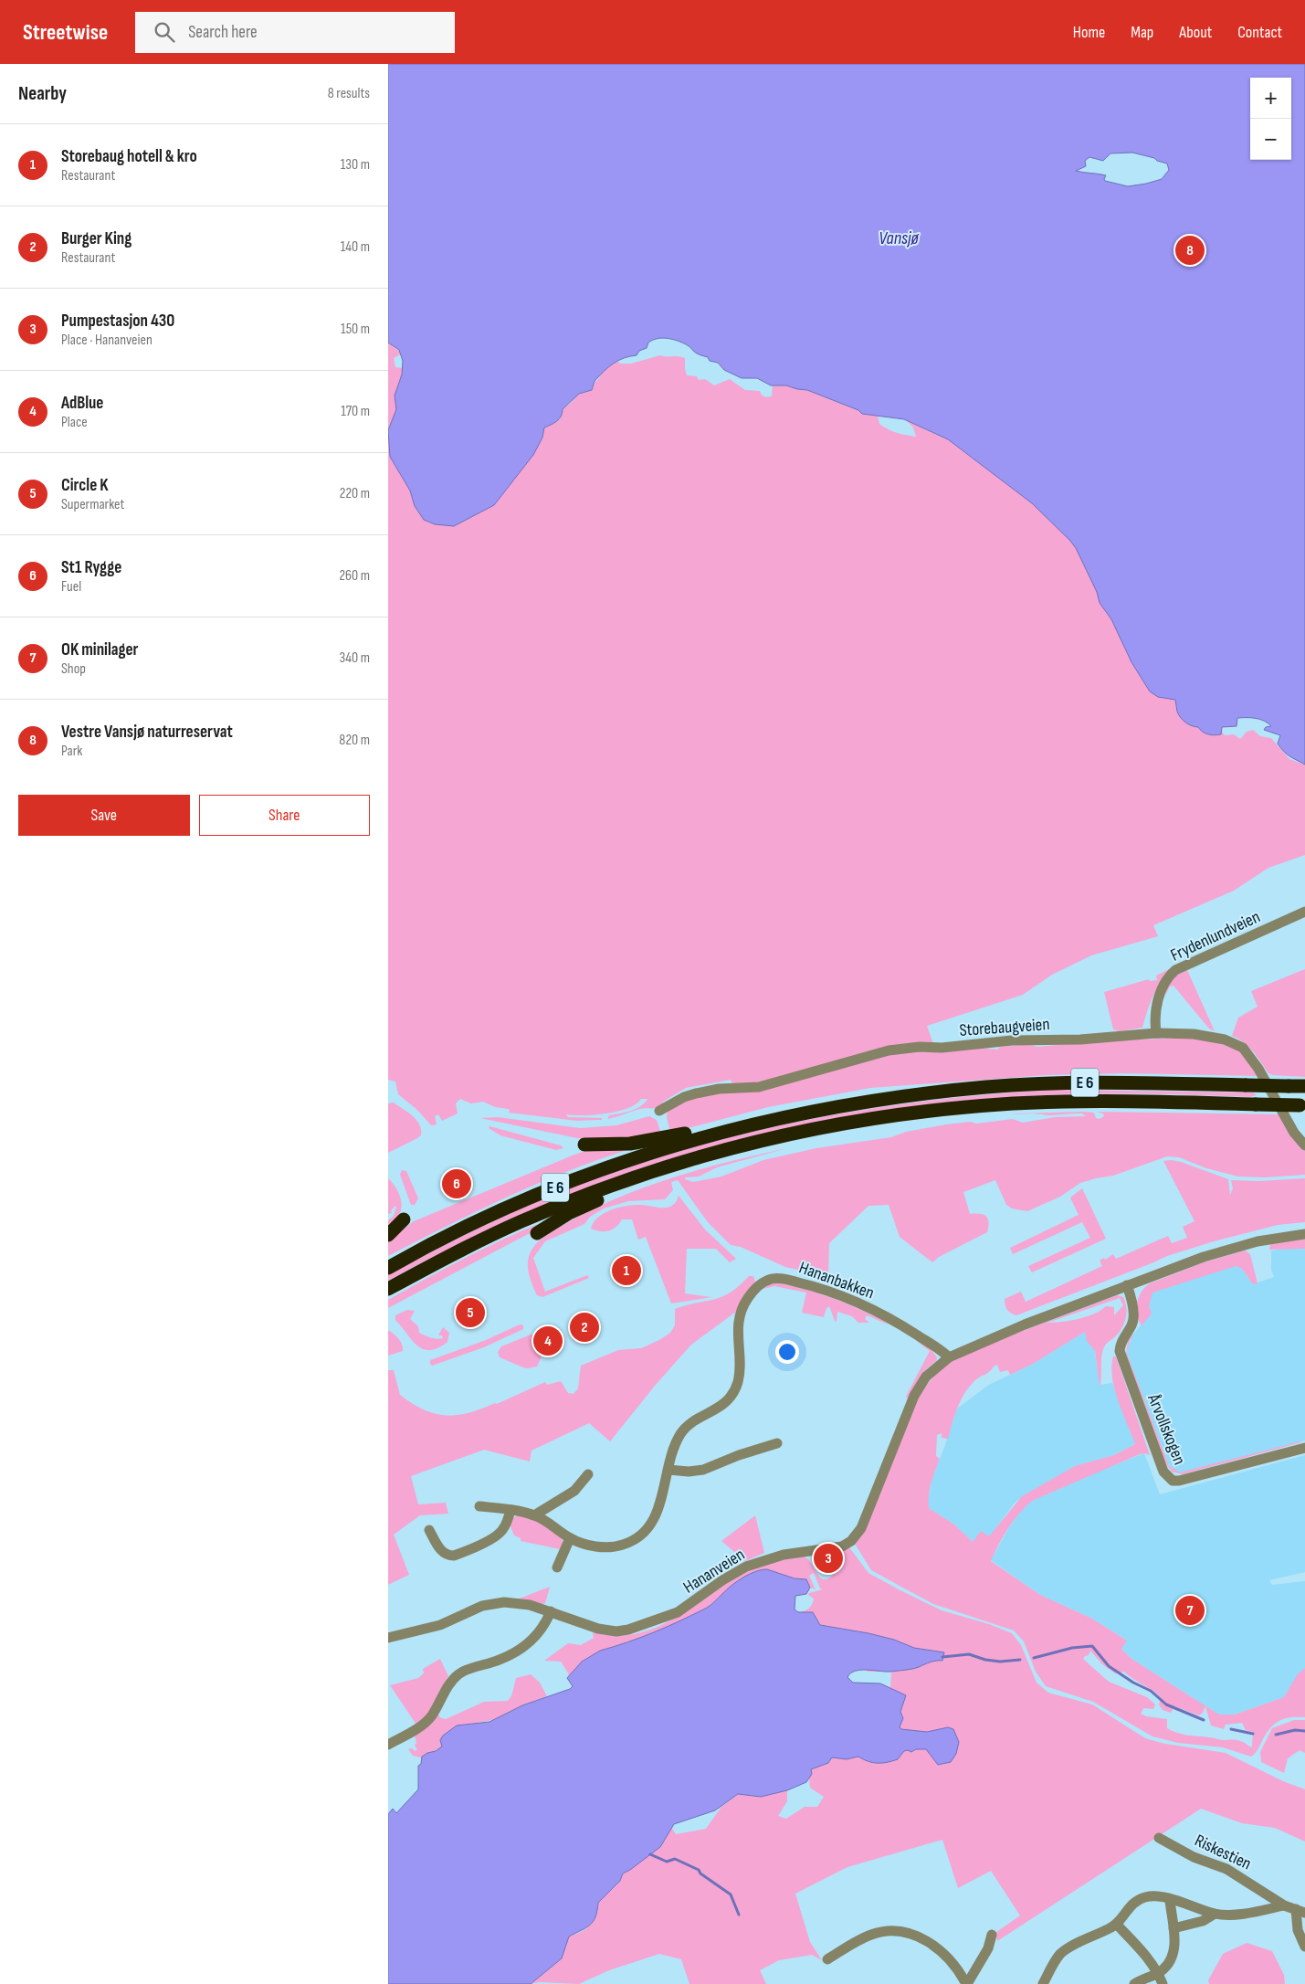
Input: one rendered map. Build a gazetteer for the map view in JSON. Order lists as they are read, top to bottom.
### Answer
{
  "streets": {
    "highway": ["E 6"],
    "street": [
      "Frydenlundveien",
      "Storebaugveien",
      "Hananbakken",
      "Årvollskogen",
      "Hananveien",
      "Riskestien"
    ]
  },
  "crossings": [
    ["Frydenlundveien", "Storebaugveien"],
    ["Hananbakken", "Hananveien"]
  ],
  "water": ["Vansjø"],
  "page": {
    "header": "Streetwise",
    "search": "Search here",
    "nav": [
      "Home",
      "Map",
      "About",
      "Contact"
    ],
    "heading": ["Nearby", "8 results"],
    "map_buttons": ["+", "−"],
    "list": [
      {
        "mark": "1",
        "name": "Storebaug hotell & kro",
        "note": "Restaurant",
        "value": "130 m"
      },
      {
        "mark": "2",
        "name": "Burger King",
        "note": "Restaurant",
        "value": "140 m"
      },
      {
        "mark": "3",
        "name": "Pumpestasjon 430",
        "note": "Place · Hananveien",
        "value": "150 m"
      },
      {
        "mark": "4",
        "name": "AdBlue",
        "note": "Place",
        "value": "170 m"
      },
      {
        "mark": "5",
        "name": "Circle K",
        "note": "Supermarket",
        "value": "220 m"
      },
      {
        "mark": "6",
        "name": "St1 Rygge",
        "note": "Fuel",
        "value": "260 m"
      },
      {
        "mark": "7",
        "name": "OK minilager",
        "note": "Shop",
        "value": "340 m"
      },
      {
        "mark": "8",
        "name": "Vestre Vansjø naturreservat",
        "note": "Park",
        "value": "820 m"
      }
    ],
    "pins": [
      "8",
      "6",
      "1",
      "5",
      "2",
      "4",
      "3",
      "7"
    ],
    "buttons": ["Save", "Share"]
  }
}
